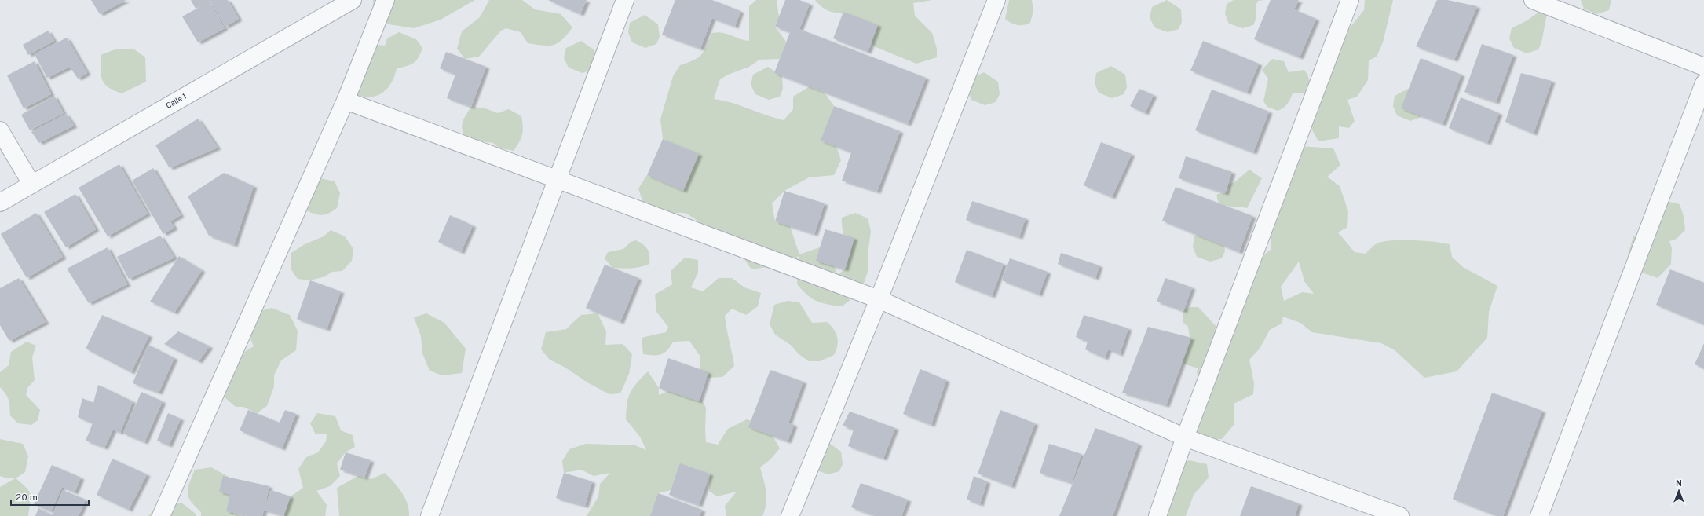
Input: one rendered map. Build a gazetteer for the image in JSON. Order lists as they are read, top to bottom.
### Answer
{
  "streets": {
    "street": ["Calle 1"]
  },
  "scale_bar": "20 m",
  "north": "top"
}
